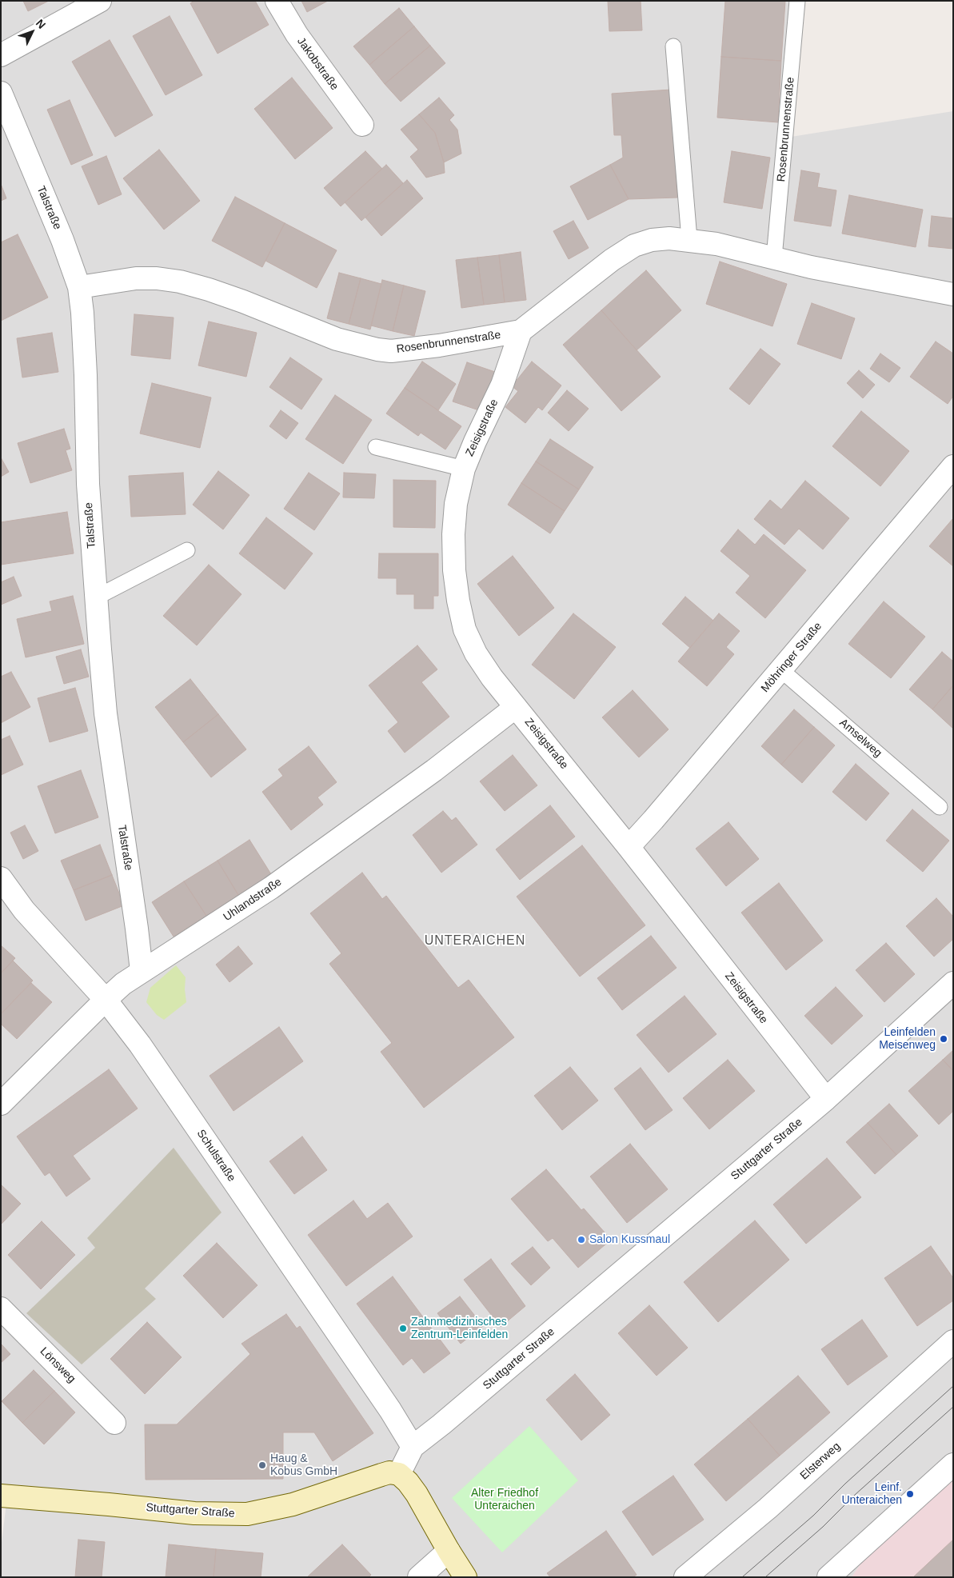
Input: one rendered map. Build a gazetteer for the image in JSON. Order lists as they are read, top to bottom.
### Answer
{
  "streets": {
    "main road": ["Stuttgarter Straße"],
    "street": [
      "Jakobstraße",
      "Rosenbrunnenstraße",
      "Talstraße",
      "Zeisigstraße",
      "Möhringer Straße",
      "Uhlandstraße",
      "Schulstraße",
      "Lönsweg",
      "Elsterweg"
    ],
    "lane": ["Amselweg"]
  },
  "crossings": [
    ["Rosenbrunnenstraße", "Talstraße"],
    ["Rosenbrunnenstraße", "Zeisigstraße"],
    ["Talstraße", "Uhlandstraße"],
    ["Zeisigstraße", "Möhringer Straße"],
    ["Zeisigstraße", "Uhlandstraße"],
    ["Zeisigstraße", "Stuttgarter Straße"],
    ["Möhringer Straße", "Amselweg"],
    ["Uhlandstraße", "Schulstraße"],
    ["Stuttgarter Straße", "Schulstraße"]
  ],
  "districts": ["UNTERAICHEN"],
  "parks": ["Alter Friedhof Unteraichen"],
  "places": [
    "Leinfelden Meisenweg",
    "Salon Kussmaul",
    "Zahnmedizinisches Zentrum-Leinfelden",
    "Haug & Kobus GmbH",
    "Leinf. Unteraichen"
  ],
  "north": "top right"
}
